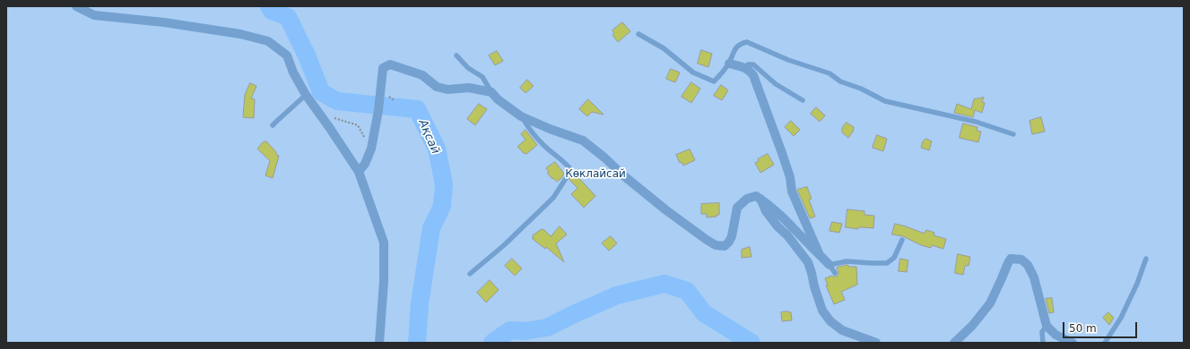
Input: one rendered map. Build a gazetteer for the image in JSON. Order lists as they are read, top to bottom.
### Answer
{
  "water": ["Ақсай"],
  "parks": ["Көклайсай"],
  "scale_bar": "50 m"
}
